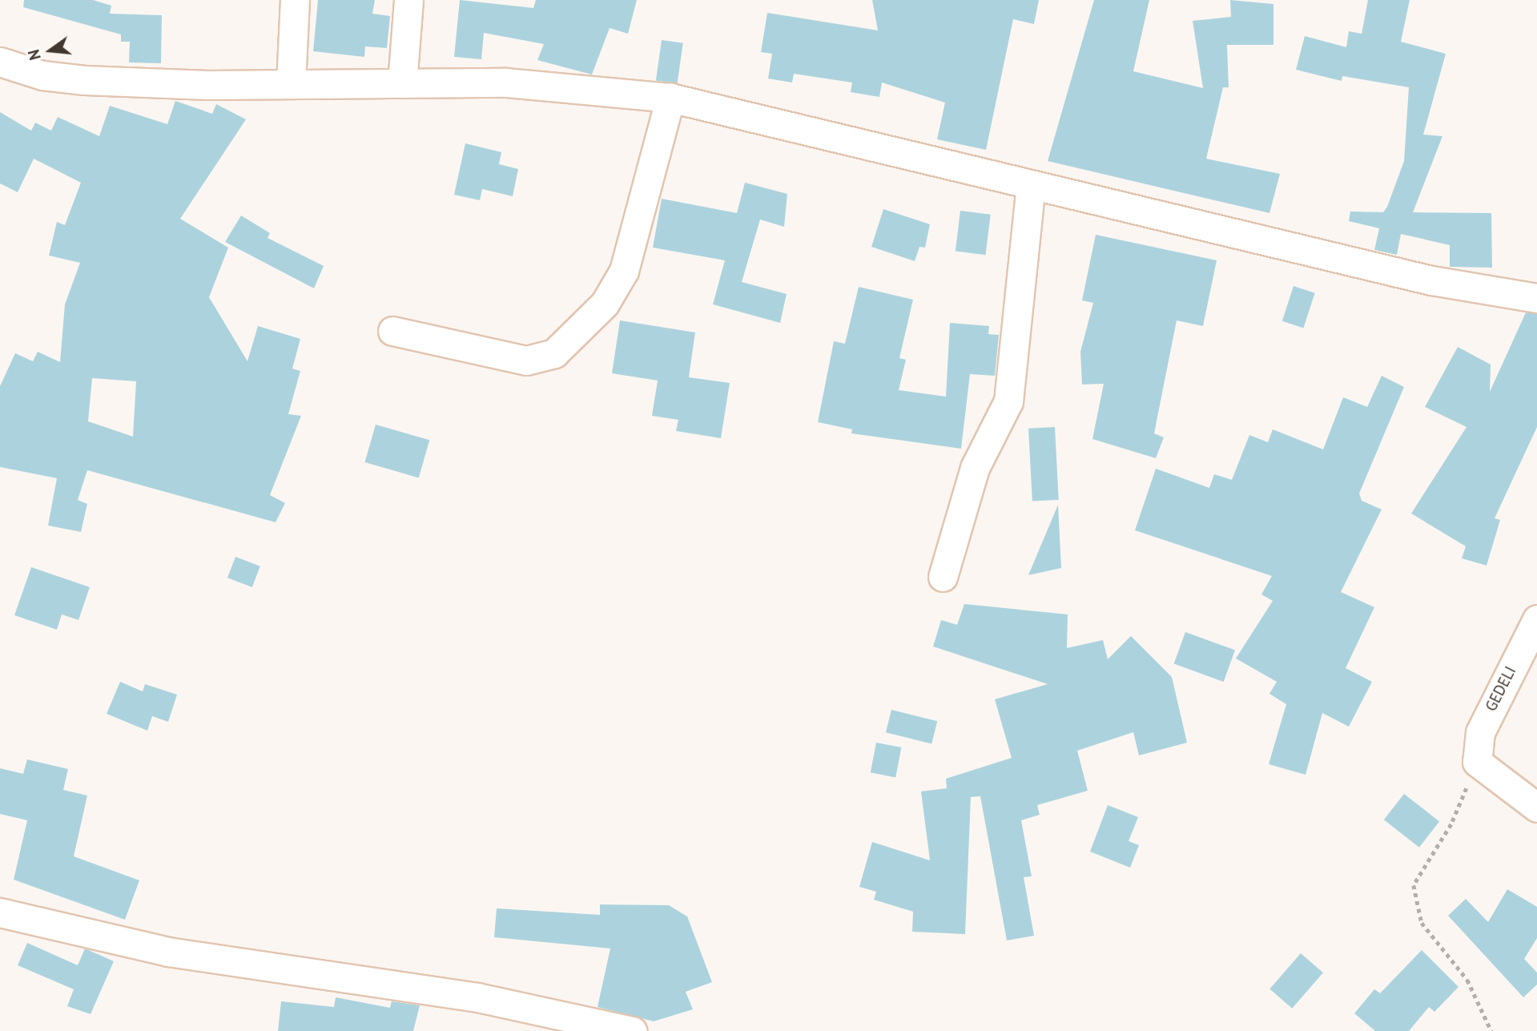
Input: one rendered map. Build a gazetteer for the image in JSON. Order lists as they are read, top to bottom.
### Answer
{
  "streets": {
    "street": ["GEDELI"]
  },
  "north": "left"
}
